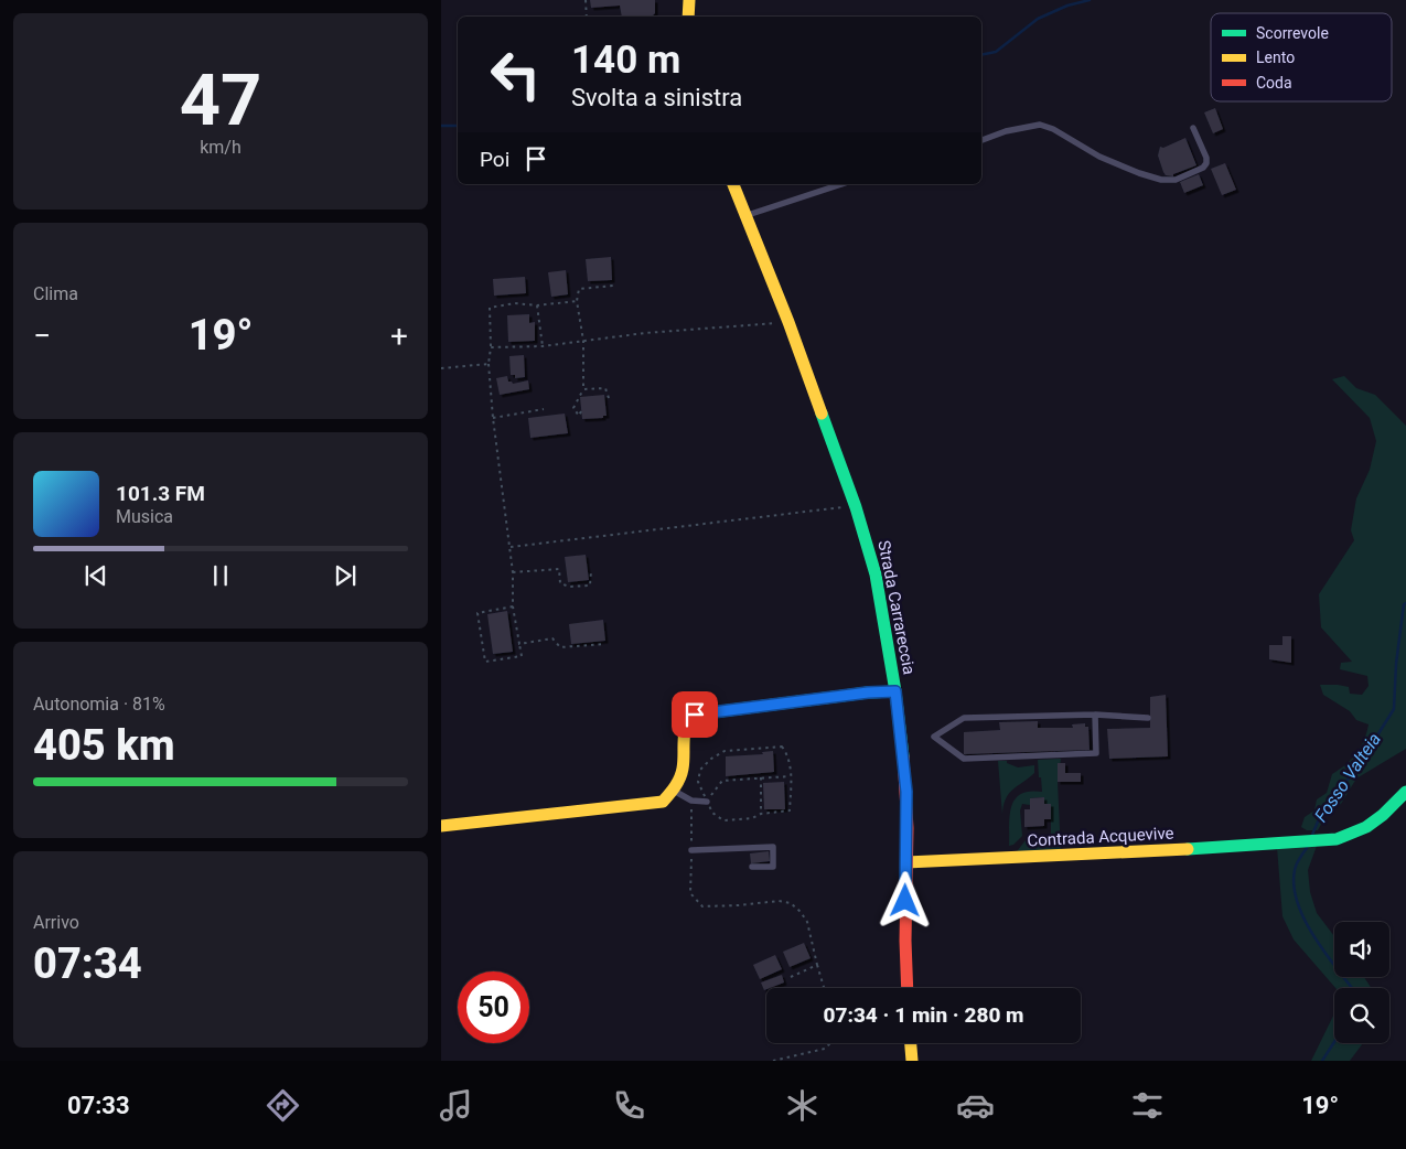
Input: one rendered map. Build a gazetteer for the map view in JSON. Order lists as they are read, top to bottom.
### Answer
{
  "streets": {
    "street": ["Strada Carrareccia", "Contrada Acquevive"]
  },
  "crossings": [
    ["Strada Carrareccia", "Contrada Acquevive"]
  ],
  "water": ["Fosso Valteia"],
  "legend": ["Scorrevole", "Lento", "Coda"],
  "page": {
    "tile": [
      ["47", "km/h"],
      "Clima",
      ["Autonomia · 81%", "405 km"],
      ["Arrivo", "07:34"]
    ],
    "turn": ["140 m", "Svolta a sinistra"],
    "then": "Poi",
    "heat": ["−", "19°", "+"],
    "song": ["101.3 FM", "Musica"],
    "limit": "50",
    "trip": "07:34 · 1 min · 280 m",
    "tabs": ["07:33", "19°"]
  }
}
